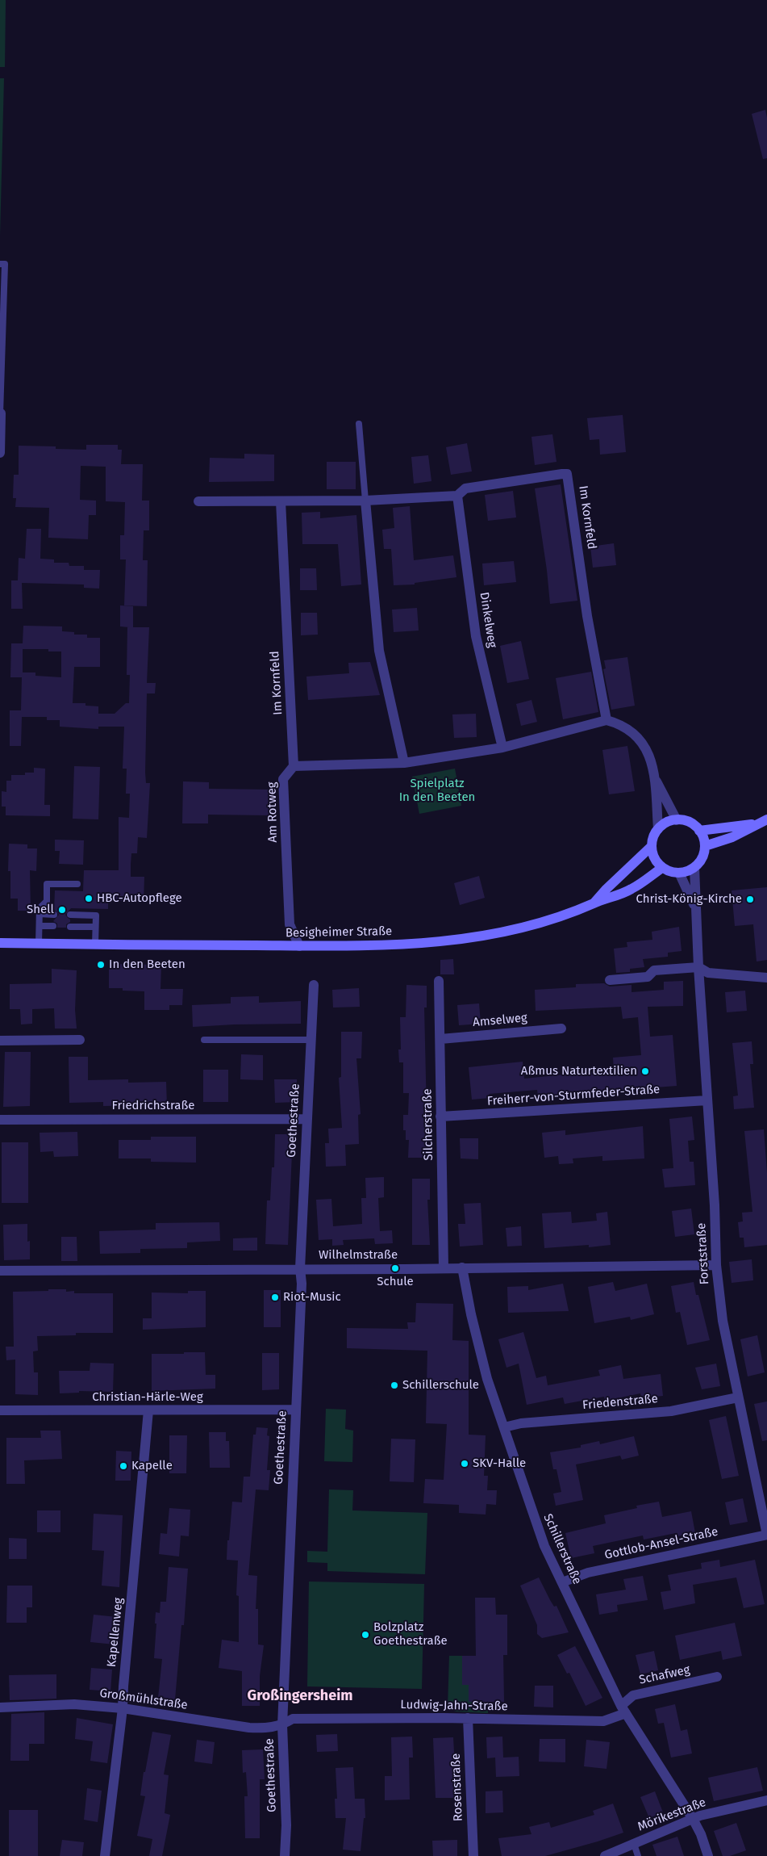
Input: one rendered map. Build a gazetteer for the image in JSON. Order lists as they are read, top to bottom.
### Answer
{
  "streets": {
    "main road": ["Besigheimer Straße"],
    "street": [
      "Im Kornfeld",
      "Dinkelweg",
      "Am Rotweg",
      "Amselweg",
      "Freiherr-von-Sturmfeder-Straße",
      "Friedrichstraße",
      "Goethestraße",
      "Silcherstraße",
      "Forststraße",
      "Wilhelmstraße",
      "Christian-Härle-Weg",
      "Friedenstraße",
      "Gottlob-Ansel-Straße",
      "Schillerstraße",
      "Kapellenweg",
      "Schafweg",
      "Großmühlstraße",
      "Ludwig-Jahn-Straße",
      "Rosenstraße",
      "Mörikestraße"
    ]
  },
  "crossings": [
    ["Im Kornfeld", "Dinkelweg"],
    ["Im Kornfeld", "Am Rotweg"],
    ["Am Rotweg", "Besigheimer Straße"],
    ["Besigheimer Straße", "Forststraße"],
    ["Amselweg", "Silcherstraße"],
    ["Freiherr-von-Sturmfeder-Straße", "Silcherstraße"],
    ["Freiherr-von-Sturmfeder-Straße", "Forststraße"],
    ["Friedrichstraße", "Goethestraße"],
    ["Goethestraße", "Wilhelmstraße"],
    ["Goethestraße", "Christian-Härle-Weg"],
    ["Goethestraße", "Großmühlstraße"],
    ["Goethestraße", "Ludwig-Jahn-Straße"],
    ["Silcherstraße", "Wilhelmstraße"],
    ["Forststraße", "Wilhelmstraße"],
    ["Forststraße", "Friedenstraße"],
    ["Forststraße", "Gottlob-Ansel-Straße"],
    ["Wilhelmstraße", "Schillerstraße"],
    ["Christian-Härle-Weg", "Kapellenweg"],
    ["Friedenstraße", "Schillerstraße"],
    ["Gottlob-Ansel-Straße", "Schillerstraße"],
    ["Schillerstraße", "Schafweg"],
    ["Schillerstraße", "Ludwig-Jahn-Straße"],
    ["Schillerstraße", "Mörikestraße"],
    ["Kapellenweg", "Großmühlstraße"],
    ["Schafweg", "Ludwig-Jahn-Straße"],
    ["Großmühlstraße", "Ludwig-Jahn-Straße"],
    ["Ludwig-Jahn-Straße", "Rosenstraße"]
  ],
  "districts": ["Großingersheim"],
  "parks": ["Spielplatz In den Beeten"],
  "places": [
    "HBC-Autopflege",
    "Christ-König-Kirche",
    "Shell",
    "In den Beeten",
    "Aßmus Naturtextilien",
    "Schule",
    "Riot-Music",
    "Schillerschule",
    "SKV-Halle",
    "Kapelle",
    "Bolzplatz Goethestraße"
  ]
}
